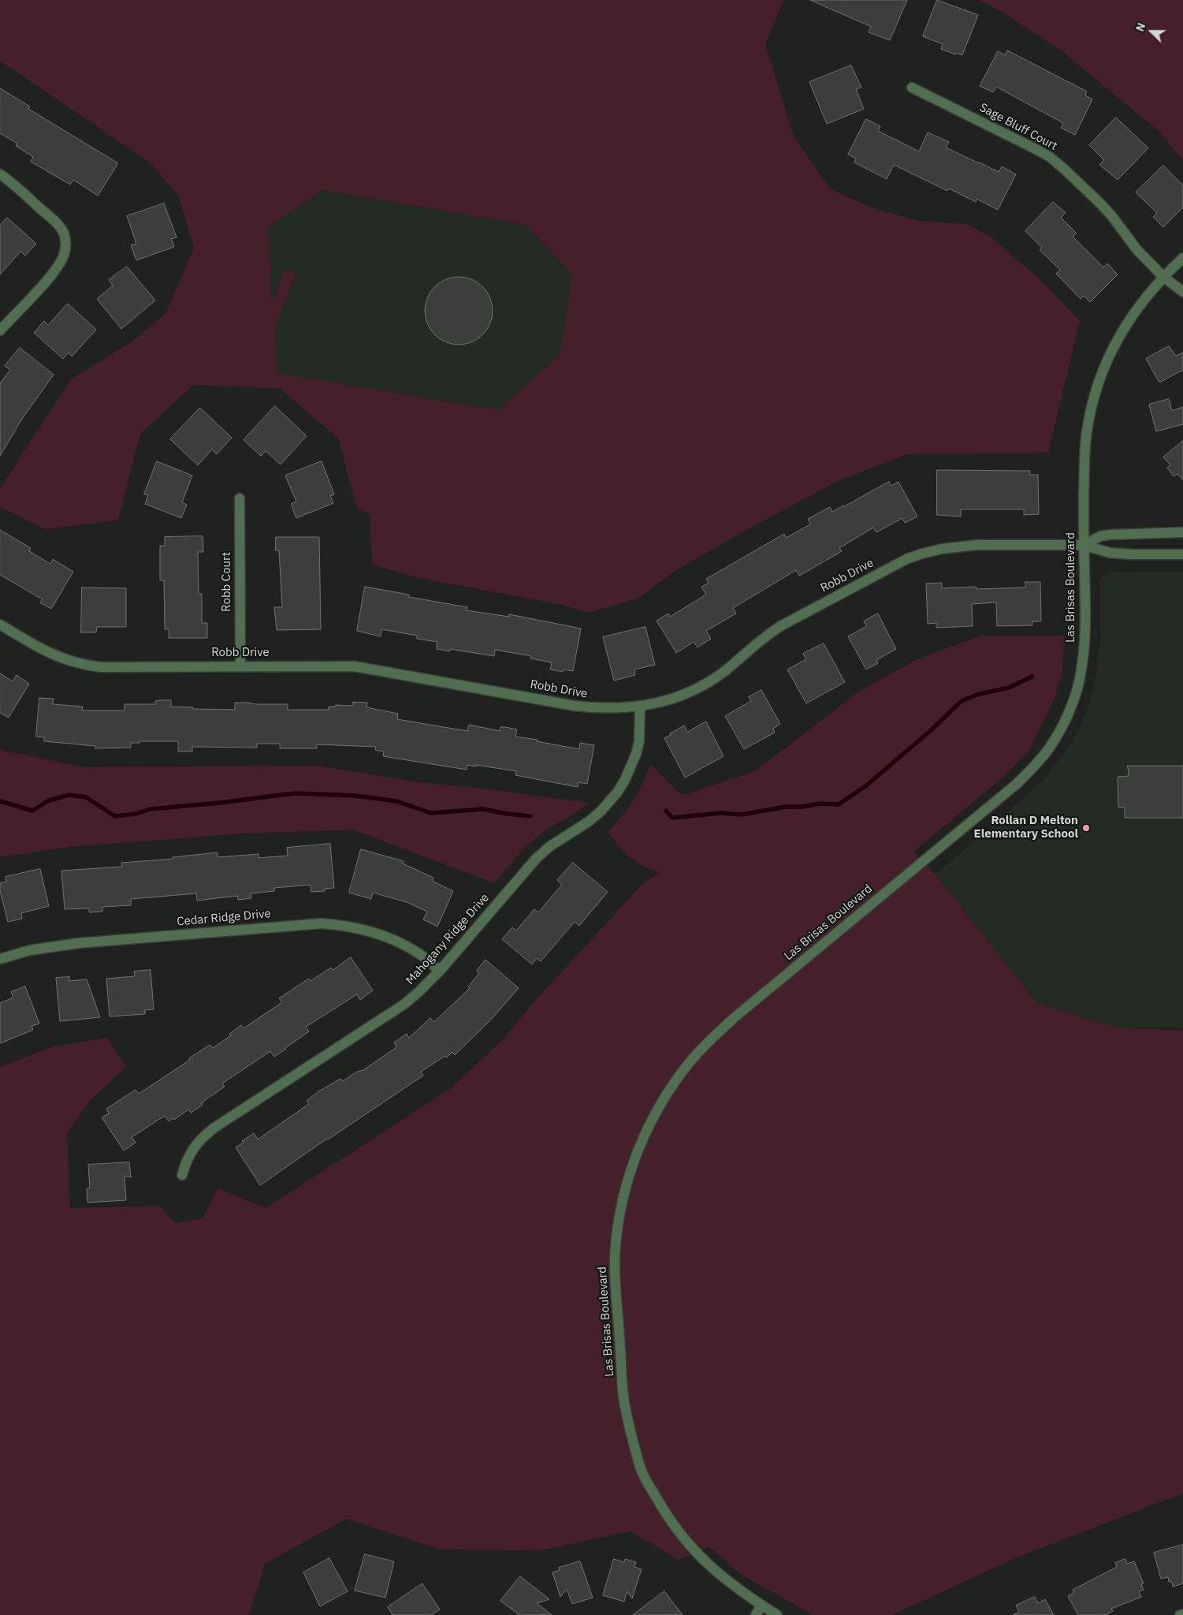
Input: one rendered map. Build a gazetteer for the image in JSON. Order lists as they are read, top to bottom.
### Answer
{
  "streets": {
    "street": [
      "Sage Bluff Court",
      "Robb Drive",
      "Robb Court",
      "Las Brisas Boulevard",
      "Cedar Ridge Drive",
      "Mahogany Ridge Drive"
    ]
  },
  "crossings": [
    ["Sage Bluff Court", "Las Brisas Boulevard"],
    ["Robb Drive", "Robb Court"],
    ["Robb Drive", "Las Brisas Boulevard"],
    ["Robb Drive", "Mahogany Ridge Drive"],
    ["Cedar Ridge Drive", "Mahogany Ridge Drive"]
  ],
  "places": ["Rollan D Melton Elementary School"],
  "north": "left"
}
